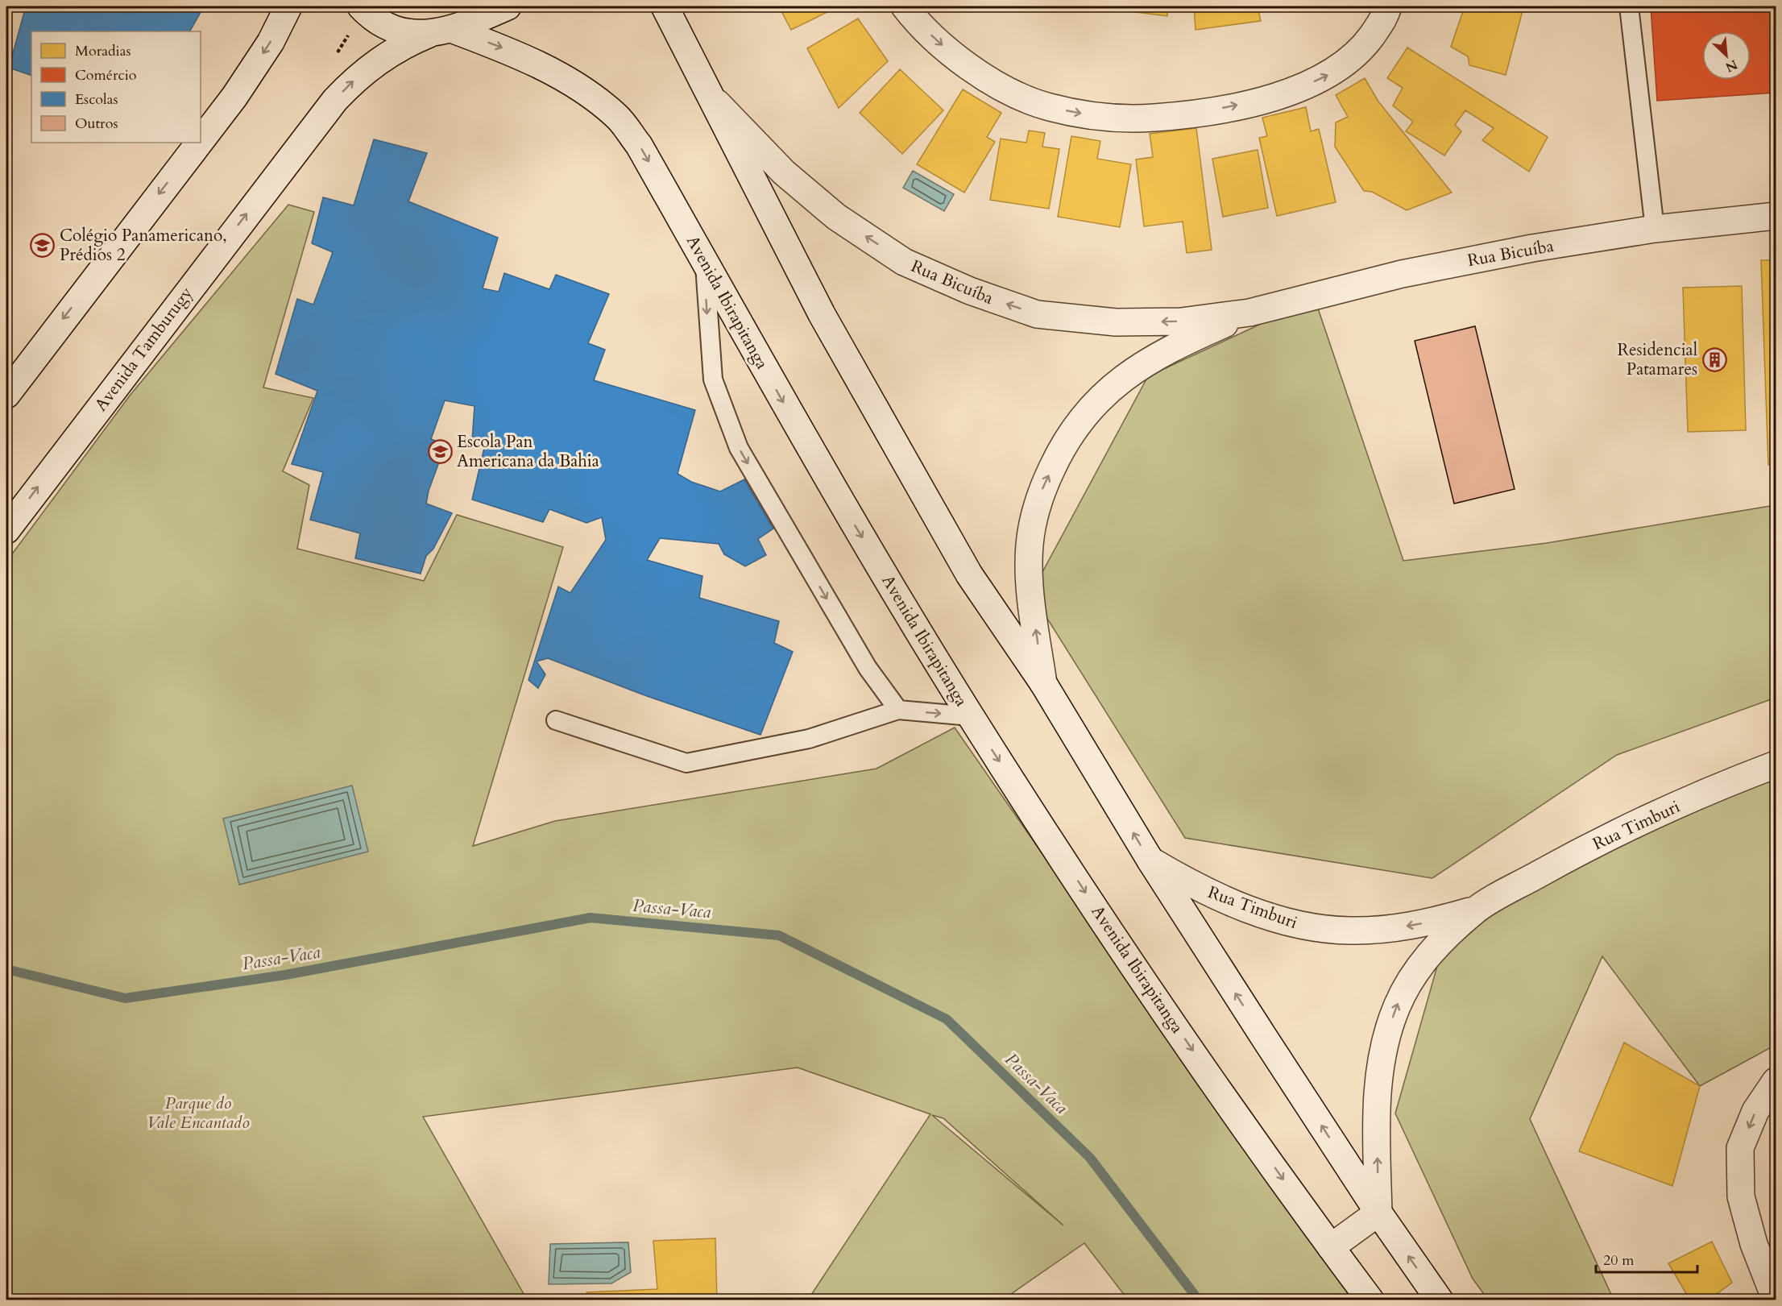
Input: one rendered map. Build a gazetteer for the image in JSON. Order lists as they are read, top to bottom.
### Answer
{
  "streets": {
    "main road": [
      "Rua Bicuíba",
      "Avenida Ibirapitanga",
      "Avenida Tamburugy",
      "Rua Timburi"
    ]
  },
  "crossings": [
    ["Avenida Ibirapitanga", "Avenida Tamburugy"]
  ],
  "water": ["Passa-Vaca"],
  "parks": ["Parque do Vale Encantado"],
  "places": {
    "school or university": ["Colégio Panamericano, Prédios 2", "Escola Pan Americana da Bahia"],
    "building": ["Residencial Patamares"]
  },
  "legend": [
    "Moradias",
    "Comércio",
    "Escolas",
    "Outros"
  ],
  "scale_bar": "20 m",
  "north": "bottom right"
}
